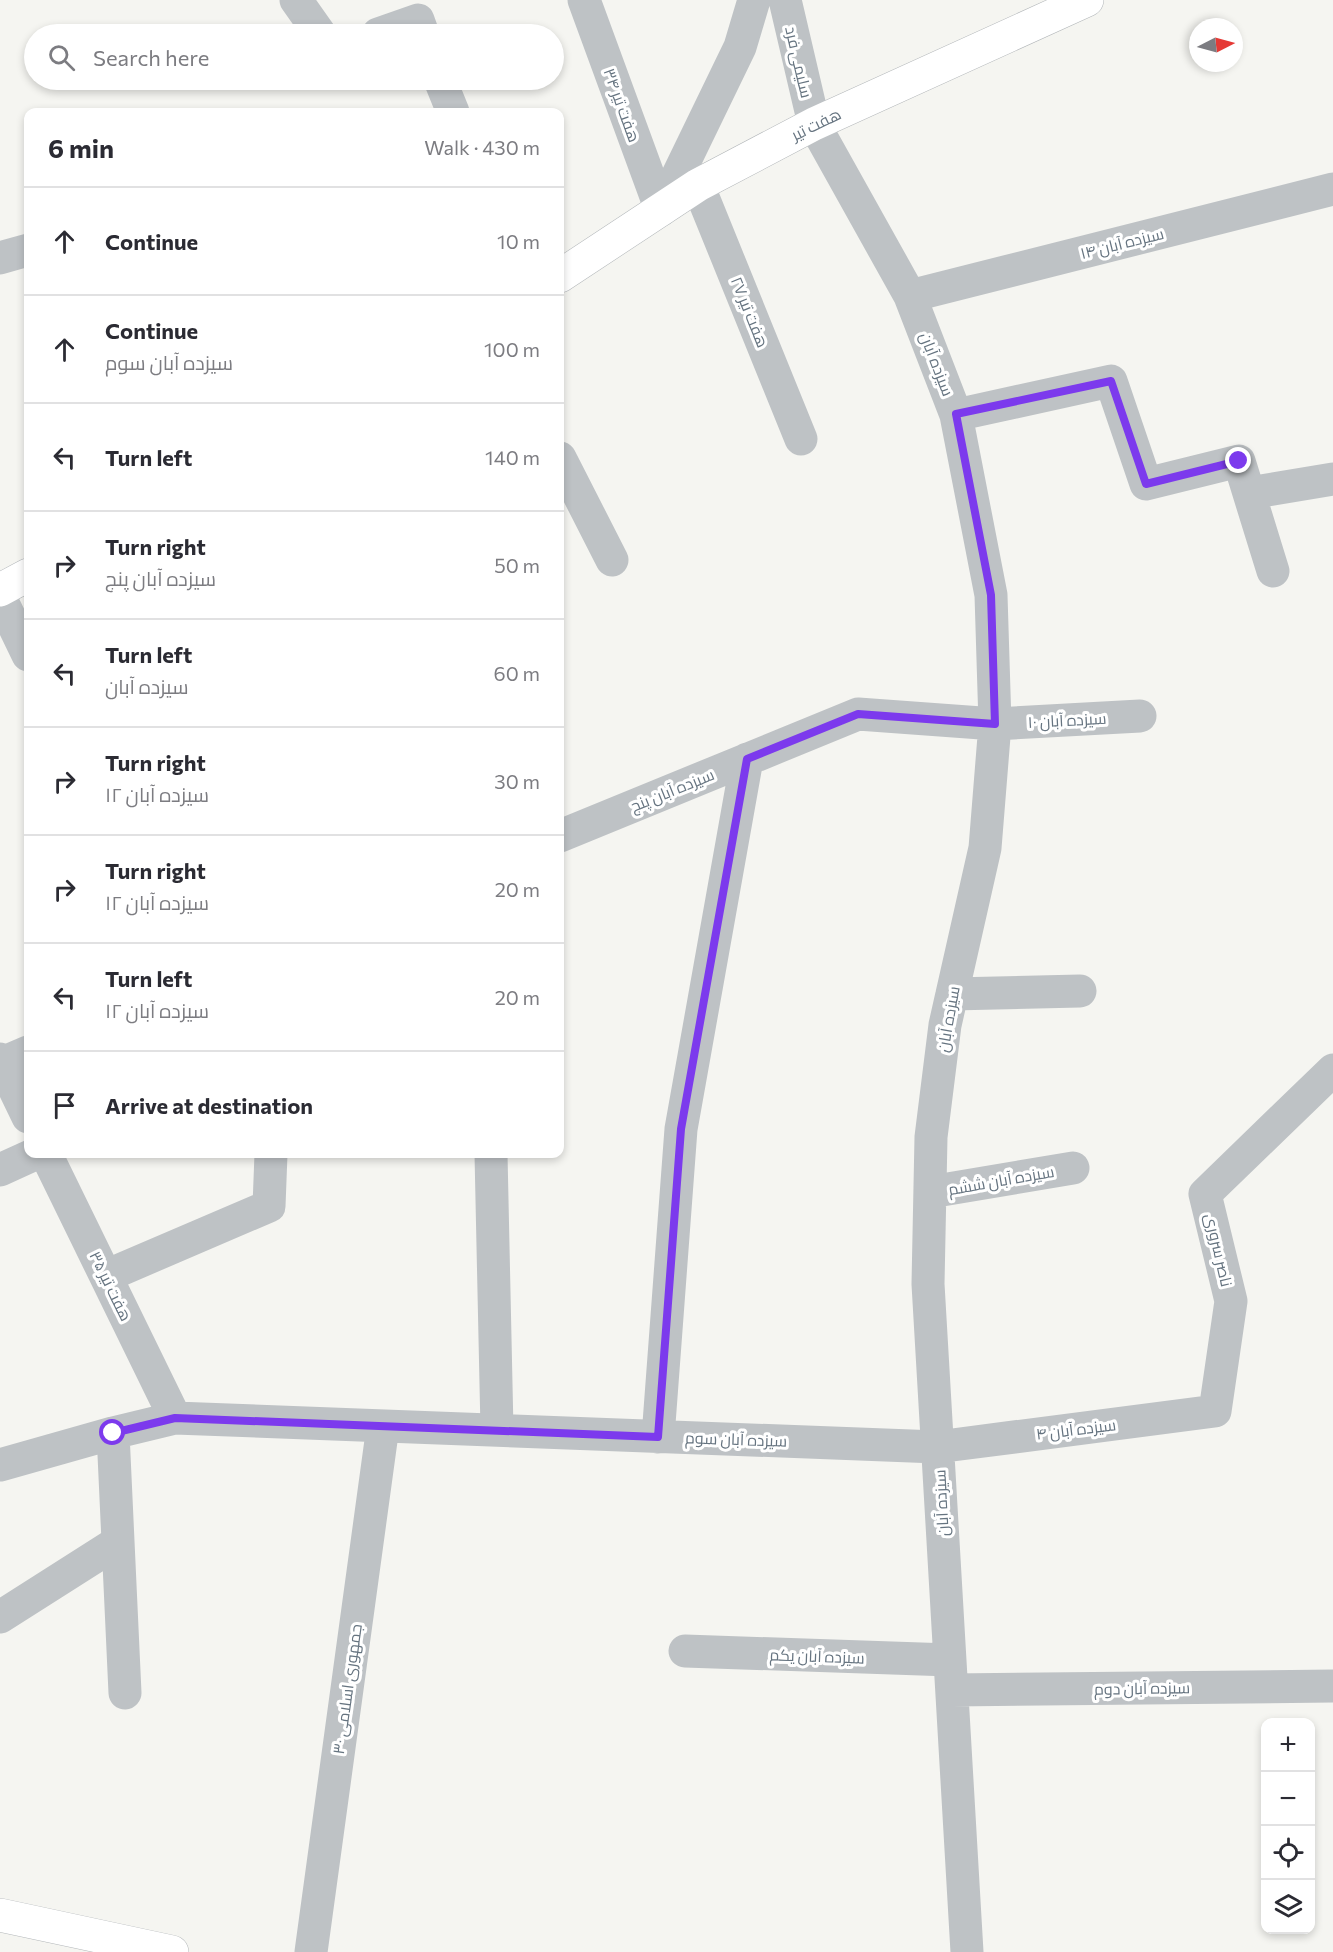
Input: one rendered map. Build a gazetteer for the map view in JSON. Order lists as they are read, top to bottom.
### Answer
{
  "streets": {
    "main road": ["هفت تیر"],
    "street": [
      "سلیمی فرد",
      "هفت تیر ۳۴",
      "سیزده آبان ۱۴",
      "هفت تیر ۲۷",
      "سیزده آبان",
      "سیزده آبان ۱۰",
      "سیزده آبان پنج",
      "سیزده آبان ششم",
      "ناصر سروری",
      "هفت تیر ۳۵",
      "سیزده آبان ۴",
      "سیزده آبان سوم",
      "سیزده آبان یکم",
      "سیزده آبان دوم",
      "جمهوری اسلامی ۳۰"
    ]
  },
  "crossings": [
    ["سلیمی فرد", "هفت تیر"],
    ["سلیمی فرد", "سیزده آبان"],
    ["هفت تیر ۳۴", "هفت تیر"],
    ["هفت تیر", "هفت تیر ۲۷"],
    ["هفت تیر", "سیزده آبان"],
    ["سیزده آبان ۱۴", "سیزده آبان"],
    ["سیزده آبان", "سیزده آبان ۱۰"],
    ["سیزده آبان", "سیزده آبان پنج"],
    ["سیزده آبان", "سیزده آبان ششم"],
    ["سیزده آبان", "سیزده آبان ۴"],
    ["سیزده آبان", "سیزده آبان سوم"],
    ["سیزده آبان", "سیزده آبان یکم"],
    ["سیزده آبان", "سیزده آبان دوم"],
    ["سیزده آبان ۱۰", "سیزده آبان پنج"],
    ["ناصر سروری", "سیزده آبان ۴"],
    ["هفت تیر ۳۵", "سیزده آبان سوم"],
    ["سیزده آبان ۴", "سیزده آبان سوم"],
    ["سیزده آبان سوم", "جمهوری اسلامی ۳۰"],
    ["سیزده آبان یکم", "سیزده آبان دوم"]
  ],
  "north": "right",
  "page": {
    "search": "Search here",
    "heading": ["6 min", "Walk · 430 m"],
    "list": [
      ["Continue", "10 m"],
      ["Continue", "سیزده آبان سوم", "100 m"],
      ["Turn left", "140 m"],
      ["Turn right", "سیزده آبان پنج", "50 m"],
      ["Turn left", "سیزده آبان", "60 m"],
      ["Turn right", "سیزده آبان ۱۲", "30 m"],
      ["Turn right", "سیزده آبان ۱۲", "20 m"],
      ["Turn left", "سیزده آبان ۱۲", "20 m"],
      "Arrive at destination"
    ],
    "map_buttons": ["+", "−"]
  }
}
